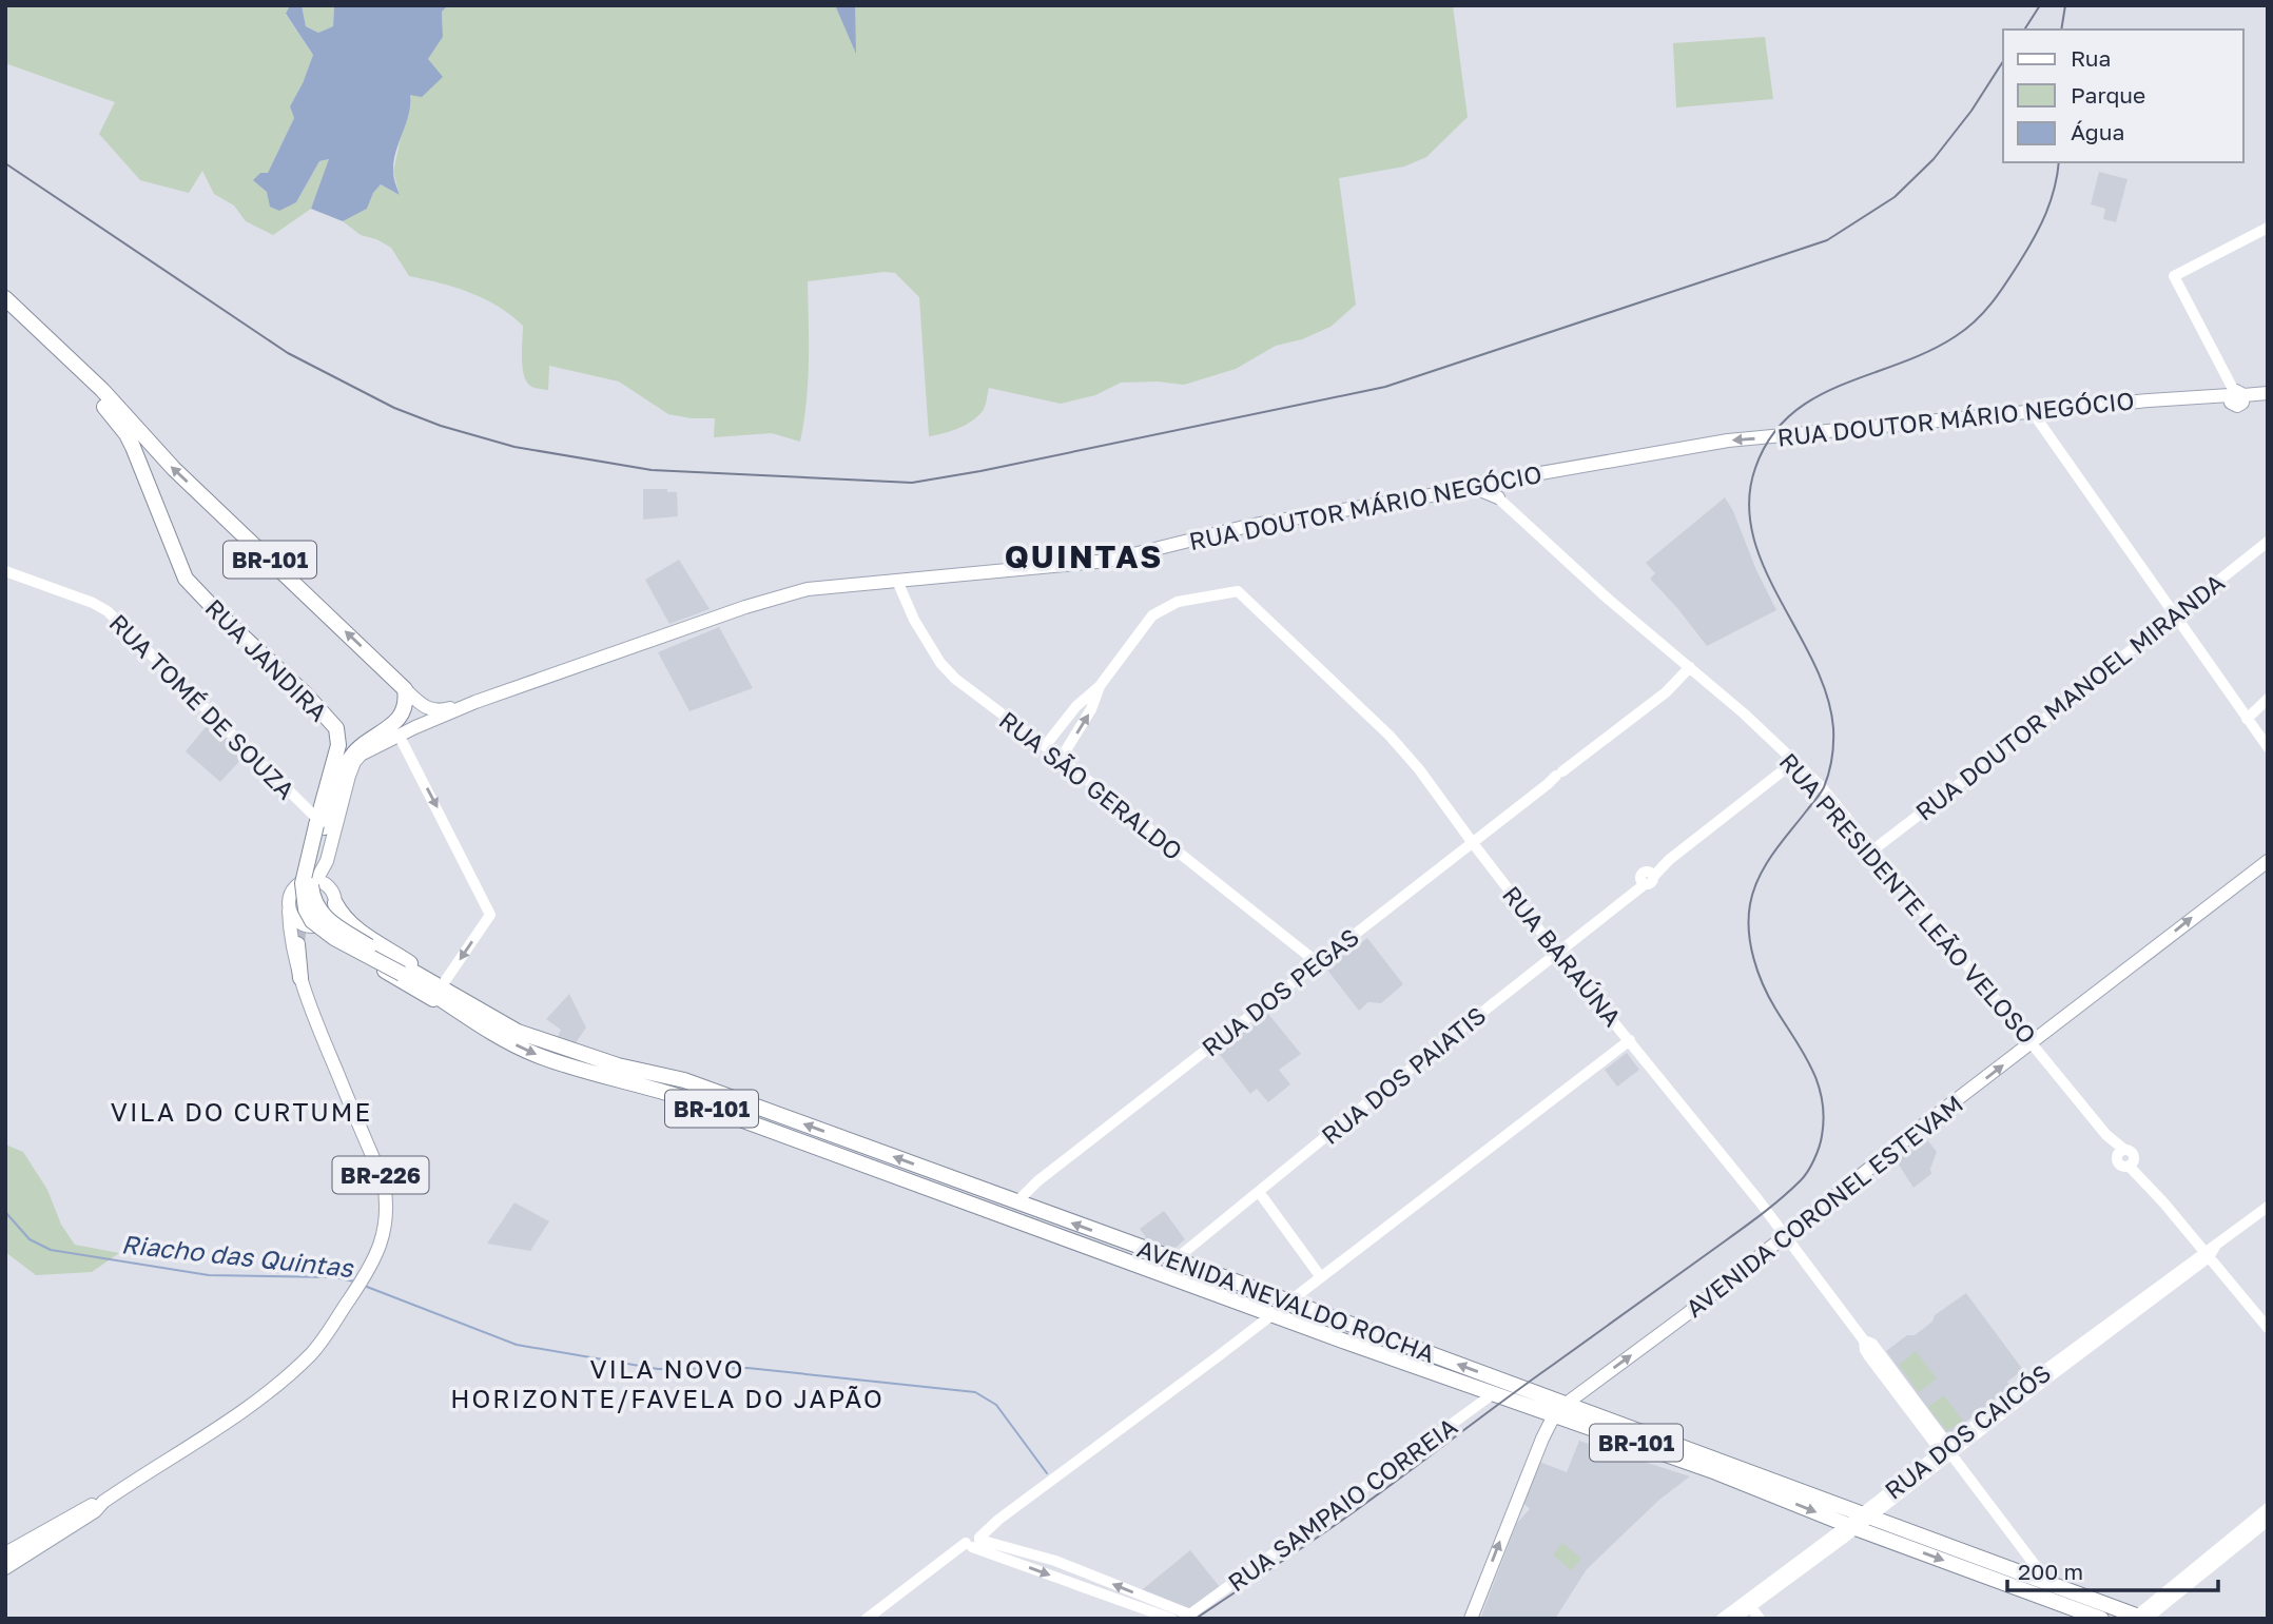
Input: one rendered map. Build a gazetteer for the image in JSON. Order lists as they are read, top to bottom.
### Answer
{
  "streets": {
    "highway": ["BR-101", "RUA JANDIRA", "AVENIDA NEVALDO ROCHA"],
    "main road": [
      "RUA DOUTOR MÁRIO NEGÓCIO",
      "RUA DOUTOR MANOEL MIRANDA",
      "RUA TOMÉ DE SOUZA",
      "RUA SÃO GERALDO",
      "RUA PRESIDENTE LEÃO VELOSO",
      "RUA BARAÚNA",
      "RUA DOS PEGAS",
      "RUA DOS PAIATIS",
      "BR-226",
      "AVENIDA CORONEL ESTEVAM",
      "RUA DOS CAICÓS",
      "RUA SAMPAIO CORREIA"
    ]
  },
  "crossings": [
    ["RUA DOUTOR MÁRIO NEGÓCIO", "BR-101"],
    ["RUA DOUTOR MÁRIO NEGÓCIO", "RUA SÃO GERALDO"],
    ["RUA DOUTOR MÁRIO NEGÓCIO", "BR-226"],
    ["BR-101", "RUA JANDIRA"],
    ["BR-101", "RUA TOMÉ DE SOUZA"],
    ["BR-101", "AVENIDA NEVALDO ROCHA"],
    ["RUA JANDIRA", "RUA TOMÉ DE SOUZA"],
    ["RUA DOUTOR MANOEL MIRANDA", "RUA PRESIDENTE LEÃO VELOSO"],
    ["RUA SÃO GERALDO", "RUA DOS PEGAS"],
    ["RUA PRESIDENTE LEÃO VELOSO", "RUA DOS PEGAS"],
    ["RUA PRESIDENTE LEÃO VELOSO", "RUA DOS PAIATIS"],
    ["RUA PRESIDENTE LEÃO VELOSO", "AVENIDA CORONEL ESTEVAM"],
    ["RUA PRESIDENTE LEÃO VELOSO", "RUA DOS CAICÓS"],
    ["RUA BARAÚNA", "RUA DOS PEGAS"],
    ["RUA BARAÚNA", "RUA DOS PAIATIS"],
    ["RUA BARAÚNA", "AVENIDA CORONEL ESTEVAM"],
    ["RUA BARAÚNA", "AVENIDA NEVALDO ROCHA"],
    ["RUA BARAÚNA", "RUA DOS CAICÓS"],
    ["RUA DOS PEGAS", "AVENIDA NEVALDO ROCHA"],
    ["RUA DOS PAIATIS", "AVENIDA NEVALDO ROCHA"],
    ["AVENIDA CORONEL ESTEVAM", "AVENIDA NEVALDO ROCHA"],
    ["AVENIDA NEVALDO ROCHA", "RUA DOS CAICÓS"],
    ["AVENIDA NEVALDO ROCHA", "RUA SAMPAIO CORREIA"]
  ],
  "one_way": ["AVENIDA CORONEL ESTEVAM"],
  "districts": ["QUINTAS", "VILA DO CURTUME", "VILA NOVO HORIZONTE/FAVELA DO JAPÃO"],
  "water": ["Riacho das Quintas"],
  "legend": ["Rua", "Parque", "Água"],
  "scale_bar": "200 m"
}
